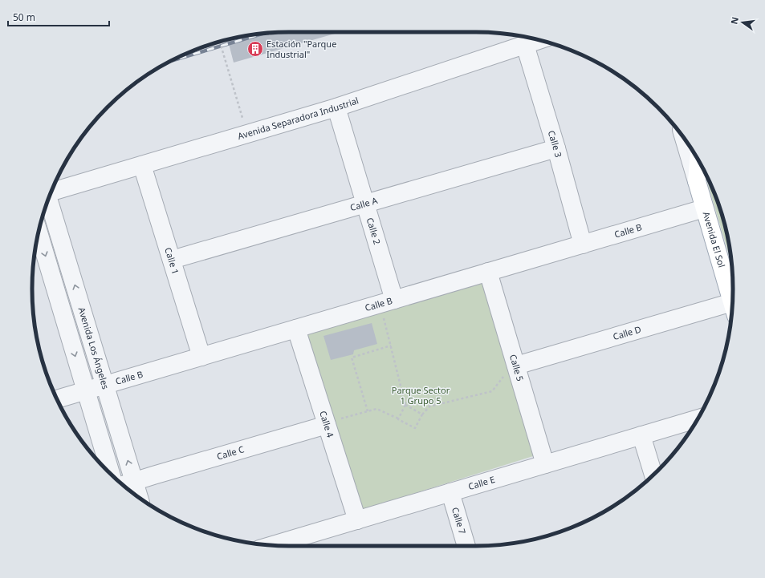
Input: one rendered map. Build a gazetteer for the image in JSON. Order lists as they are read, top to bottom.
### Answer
{
  "streets": {
    "main road": ["Avenida El Sol"],
    "street": [
      "Avenida Separadora Industrial",
      "Calle 3",
      "Calle A",
      "Calle 2",
      "Calle B",
      "Calle 1",
      "Calle D",
      "Avenida Los Ángeles",
      "Calle 5",
      "Calle 4",
      "Calle C",
      "Calle E",
      "Calle 7"
    ]
  },
  "crossings": [
    ["Avenida Separadora Industrial", "Calle 3"],
    ["Avenida Separadora Industrial", "Calle 2"],
    ["Avenida Separadora Industrial", "Calle 1"],
    ["Calle 3", "Calle A"],
    ["Calle 3", "Calle B"],
    ["Calle A", "Calle 2"],
    ["Calle A", "Calle 1"],
    ["Calle 2", "Calle B"],
    ["Calle B", "Avenida El Sol"],
    ["Calle B", "Calle 1"],
    ["Calle B", "Avenida Los Ángeles"],
    ["Calle B", "Calle 5"],
    ["Calle B", "Calle 4"],
    ["Calle D", "Calle 5"],
    ["Avenida Los Ángeles", "Calle C"],
    ["Calle 5", "Calle E"],
    ["Calle 4", "Calle C"],
    ["Calle 4", "Calle E"],
    ["Calle E", "Calle 7"]
  ],
  "parks": ["Parque Sector 1 Grupo 5"],
  "places": {
    "building": ["Estación \"Parque Industrial\""]
  },
  "scale_bar": "50 m",
  "north": "left"
}
